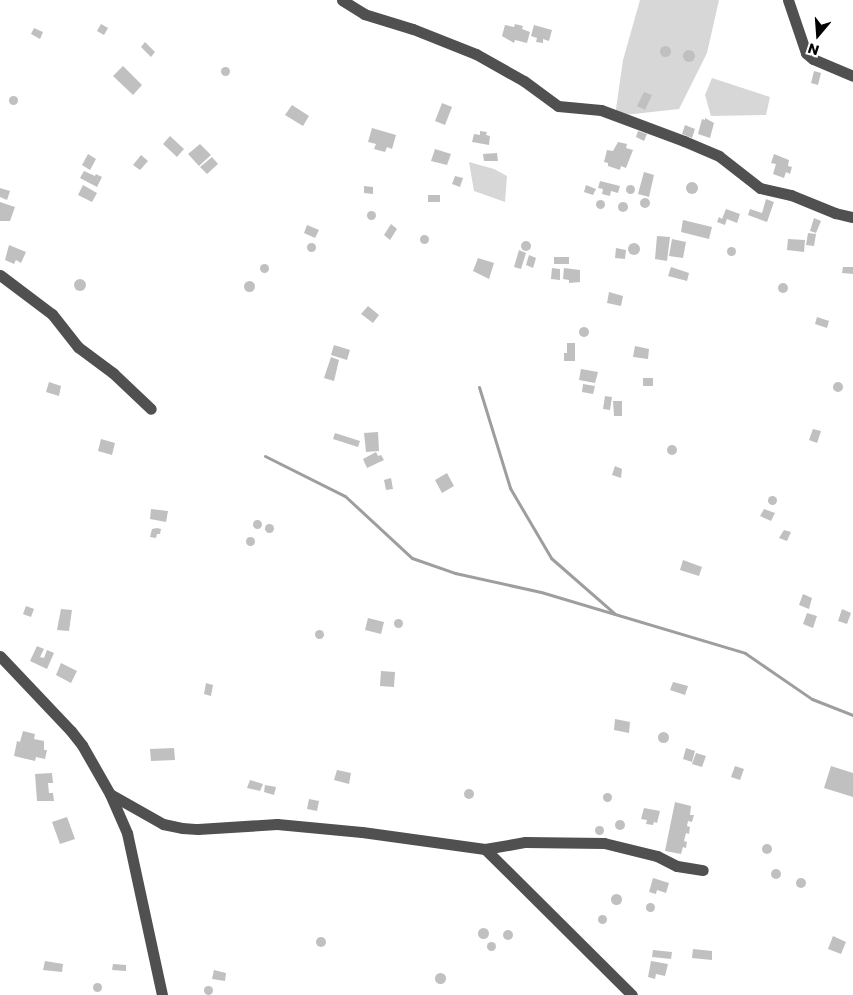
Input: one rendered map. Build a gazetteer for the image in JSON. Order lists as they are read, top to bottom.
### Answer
{
  "north": "bottom"
}
